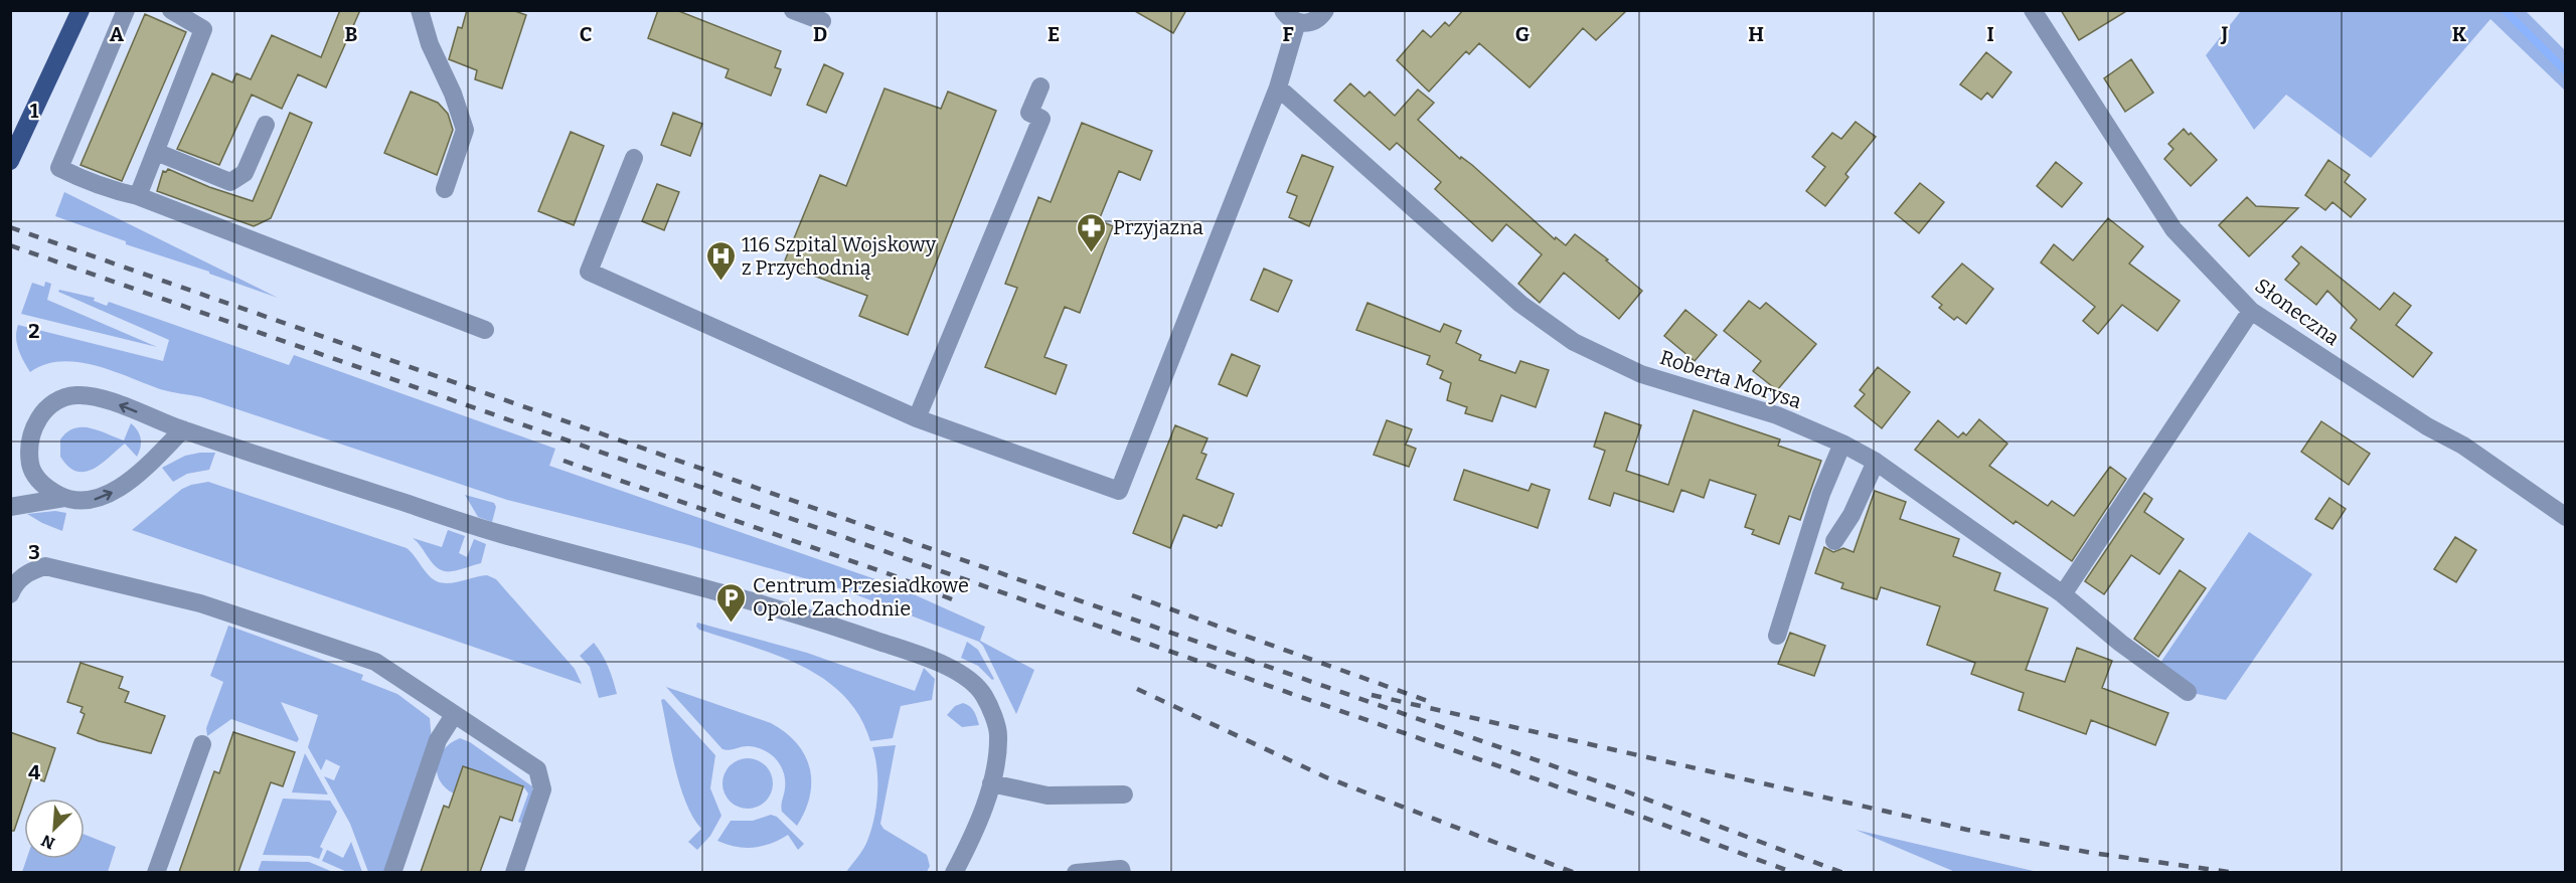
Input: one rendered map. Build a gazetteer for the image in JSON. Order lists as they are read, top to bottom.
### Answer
{
  "streets": {
    "street": ["Słoneczna", "Roberta Morysa"]
  },
  "places": {
    "pharmacy": ["Przyjazna"],
    "hospital": ["116 Szpital Wojskowy z Przychodnią"],
    "parking": ["Centrum Przesiadkowe Opole Zachodnie"]
  },
  "north": "bottom left",
  "grid": {
    "columns": [
      "A",
      "B",
      "C",
      "D",
      "E",
      "F",
      "G",
      "H",
      "I",
      "J",
      "K"
    ],
    "rows": [
      "1",
      "2",
      "3",
      "4"
    ]
  }
}
